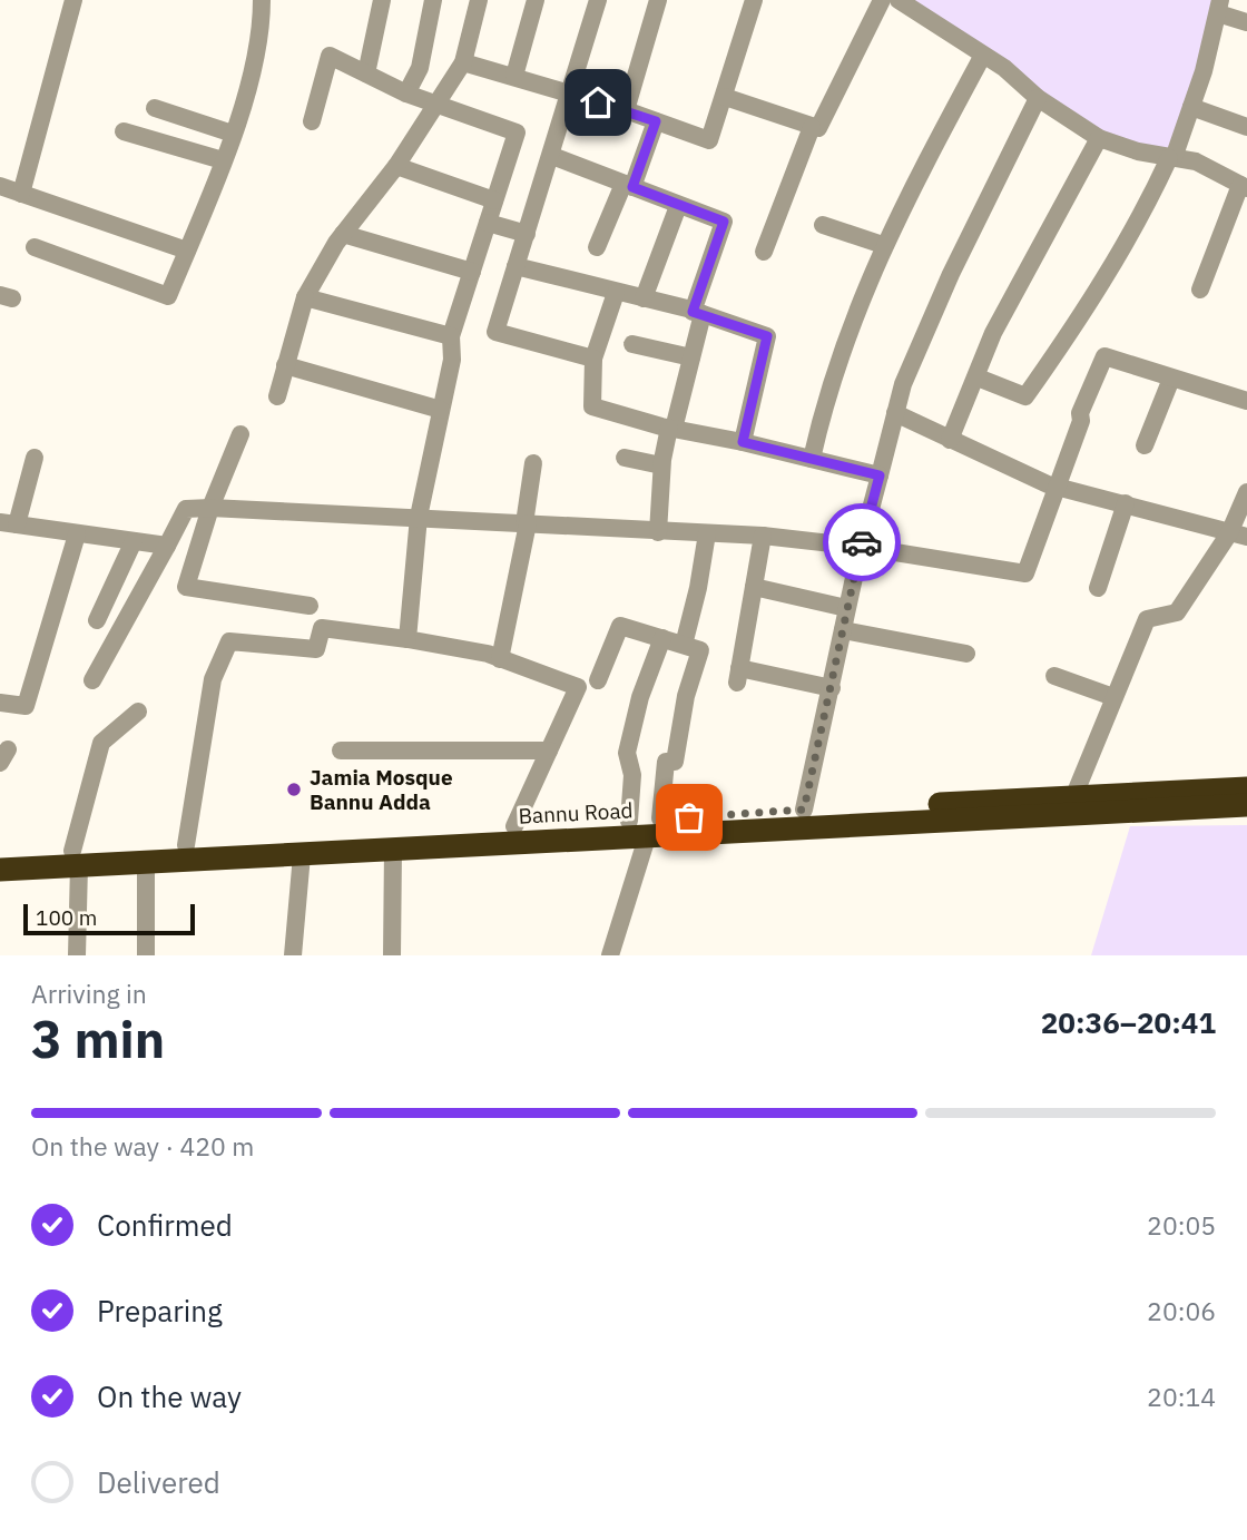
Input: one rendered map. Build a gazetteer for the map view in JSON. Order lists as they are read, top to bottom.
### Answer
{
  "streets": {
    "highway": ["Bannu Road"]
  },
  "places": ["Jamia Mosque Bannu Adda"],
  "scale_bar": "100 m",
  "page": {
    "scale": "100 m",
    "heading": ["3 min", "Arriving in", "20:36–20:41"],
    "bar": "On the way · 420 m",
    "list": [
      ["Confirmed", "20:05"],
      ["Preparing", "20:06"],
      ["On the way", "20:14"],
      "Delivered"
    ]
  }
}
